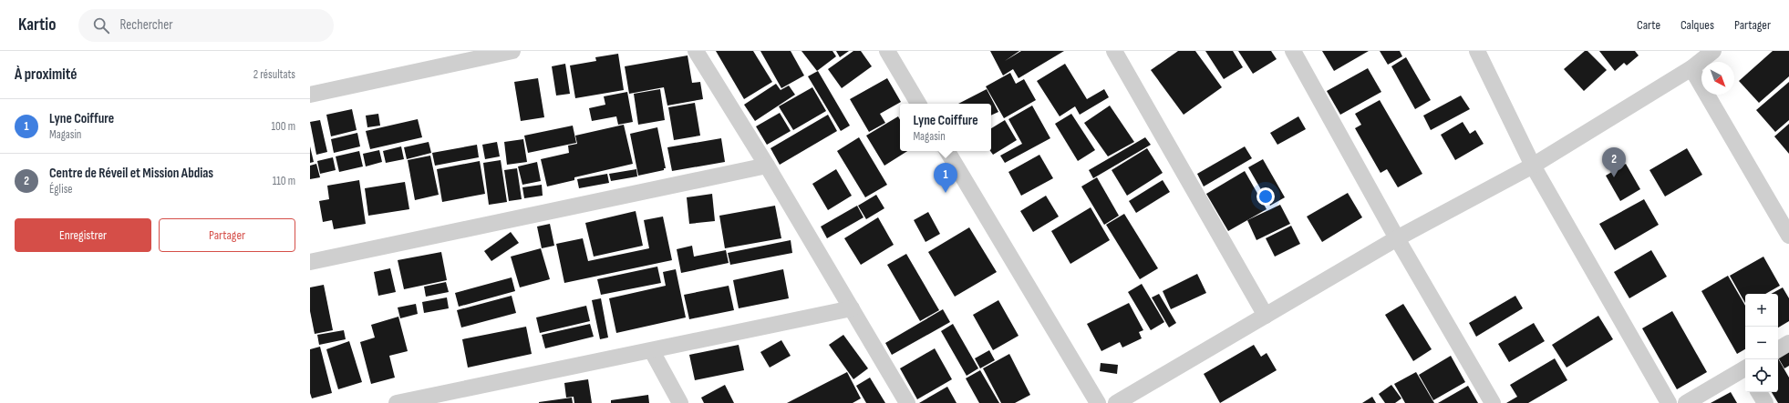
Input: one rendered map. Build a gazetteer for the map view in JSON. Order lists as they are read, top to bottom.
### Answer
{
  "north": "bottom right",
  "page": {
    "header": "Kartio",
    "search": "Rechercher",
    "nav": ["Carte", "Calques", "Partager"],
    "heading": ["À proximité", "2 résultats"],
    "list": [
      {
        "mark": "1",
        "name": "Lyne Coiffure",
        "note": "Magasin",
        "value": "100 m"
      },
      {
        "mark": "2",
        "name": "Centre de Réveil et Mission Abdias",
        "note": "Église",
        "value": "110 m"
      }
    ],
    "popup": ["Lyne Coiffure", "Magasin"],
    "pins": ["2", "1"],
    "buttons": ["Enregistrer", "Partager"],
    "map_buttons": ["+", "−"]
  }
}
